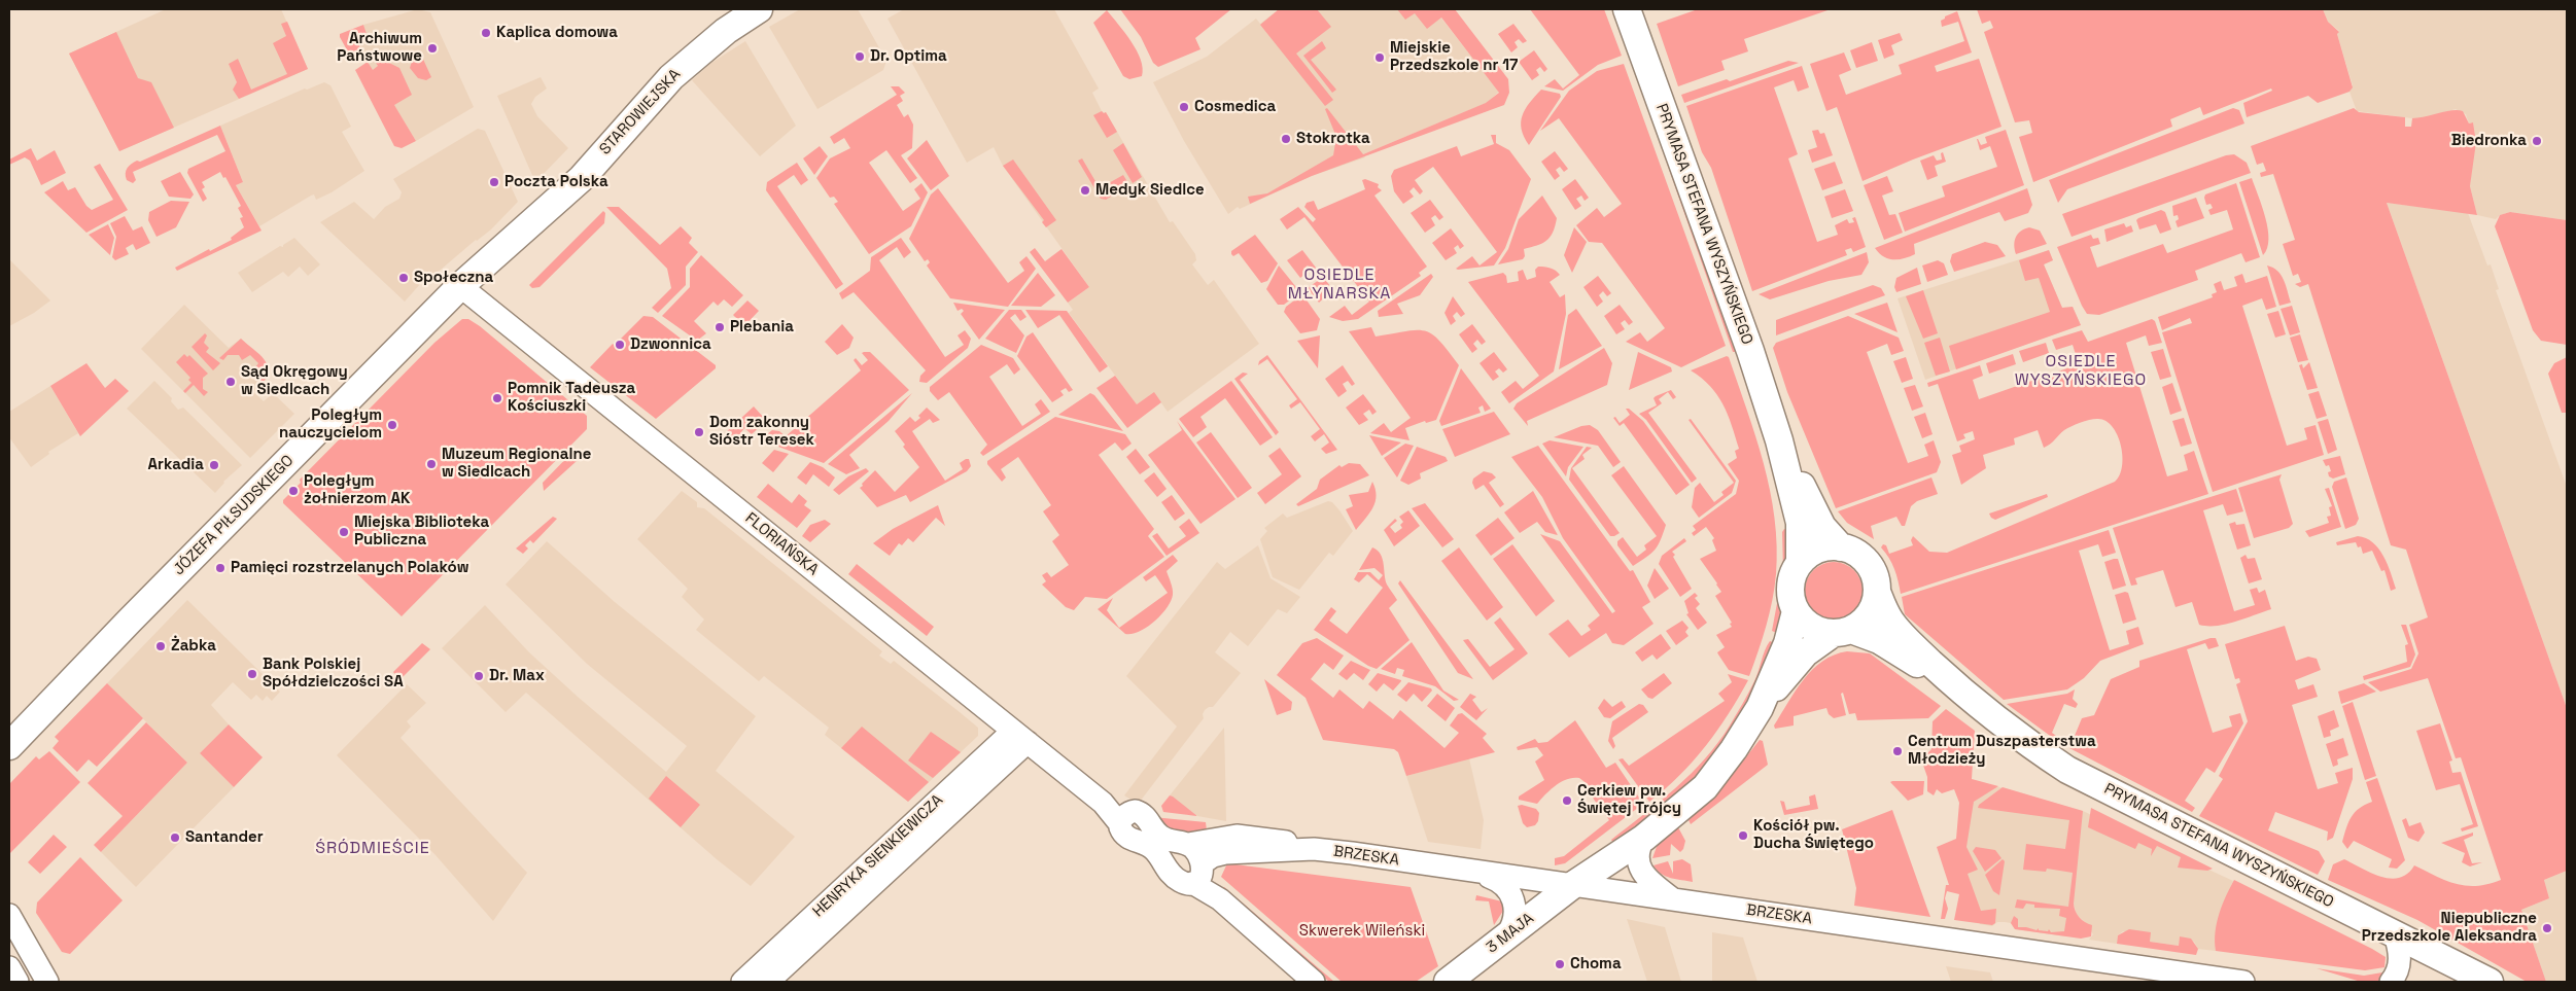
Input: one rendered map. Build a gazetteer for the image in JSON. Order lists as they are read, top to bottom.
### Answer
{
  "streets": {
    "main road": [
      "STAROWIEJSKA",
      "PRYMASA STEFANA WYSZYŃSKIEGO",
      "JÓZEFA PIŁSUDSKIEGO",
      "3 MAJA"
    ],
    "street": ["FLORIAŃSKA", "HENRYKA SIENKIEWICZA", "BRZESKA"]
  },
  "crossings": [
    ["STAROWIEJSKA", "JÓZEFA PIŁSUDSKIEGO"],
    ["STAROWIEJSKA", "FLORIAŃSKA"],
    ["JÓZEFA PIŁSUDSKIEGO", "FLORIAŃSKA"],
    ["FLORIAŃSKA", "HENRYKA SIENKIEWICZA"],
    ["BRZESKA", "3 MAJA"]
  ],
  "districts": ["OSIEDLE MŁYNARSKA", "OSIEDLE WYSZYŃSKIEGO", "ŚRÓDMIEŚCIE"],
  "parks": ["Skwerek Wileński"],
  "places": [
    "Kaplica domowa",
    "Archiwum Państwowe",
    "Dr. Optima",
    "Miejskie Przedszkole nr 17",
    "Cosmedica",
    "Stokrotka",
    "Biedronka",
    "Poczta Polska",
    "Medyk Siedlce",
    "Społeczna",
    "Plebania",
    "Dzwonnica",
    "Sąd Okręgowy w Siedlcach",
    "Pomnik Tadeusza Kościuszki",
    "Poległym nauczycielom",
    "Dom zakonny Sióstr Teresek",
    "Muzeum Regionalne w Siedlcach",
    "Arkadia",
    "Poległym żołnierzom AK",
    "Miejska Biblioteka Publiczna",
    "Pamięci rozstrzelanych Polaków",
    "Żabka",
    "Bank Polskiej Spółdzielczości SA",
    "Dr. Max",
    "Centrum Duszpasterstwa Młodzieży",
    "Cerkiew pw. Świętej Trójcy",
    "Kościół pw. Ducha Świętego",
    "Santander",
    "Niepubliczne Przedszkole Aleksandra",
    "Choma"
  ]
}
